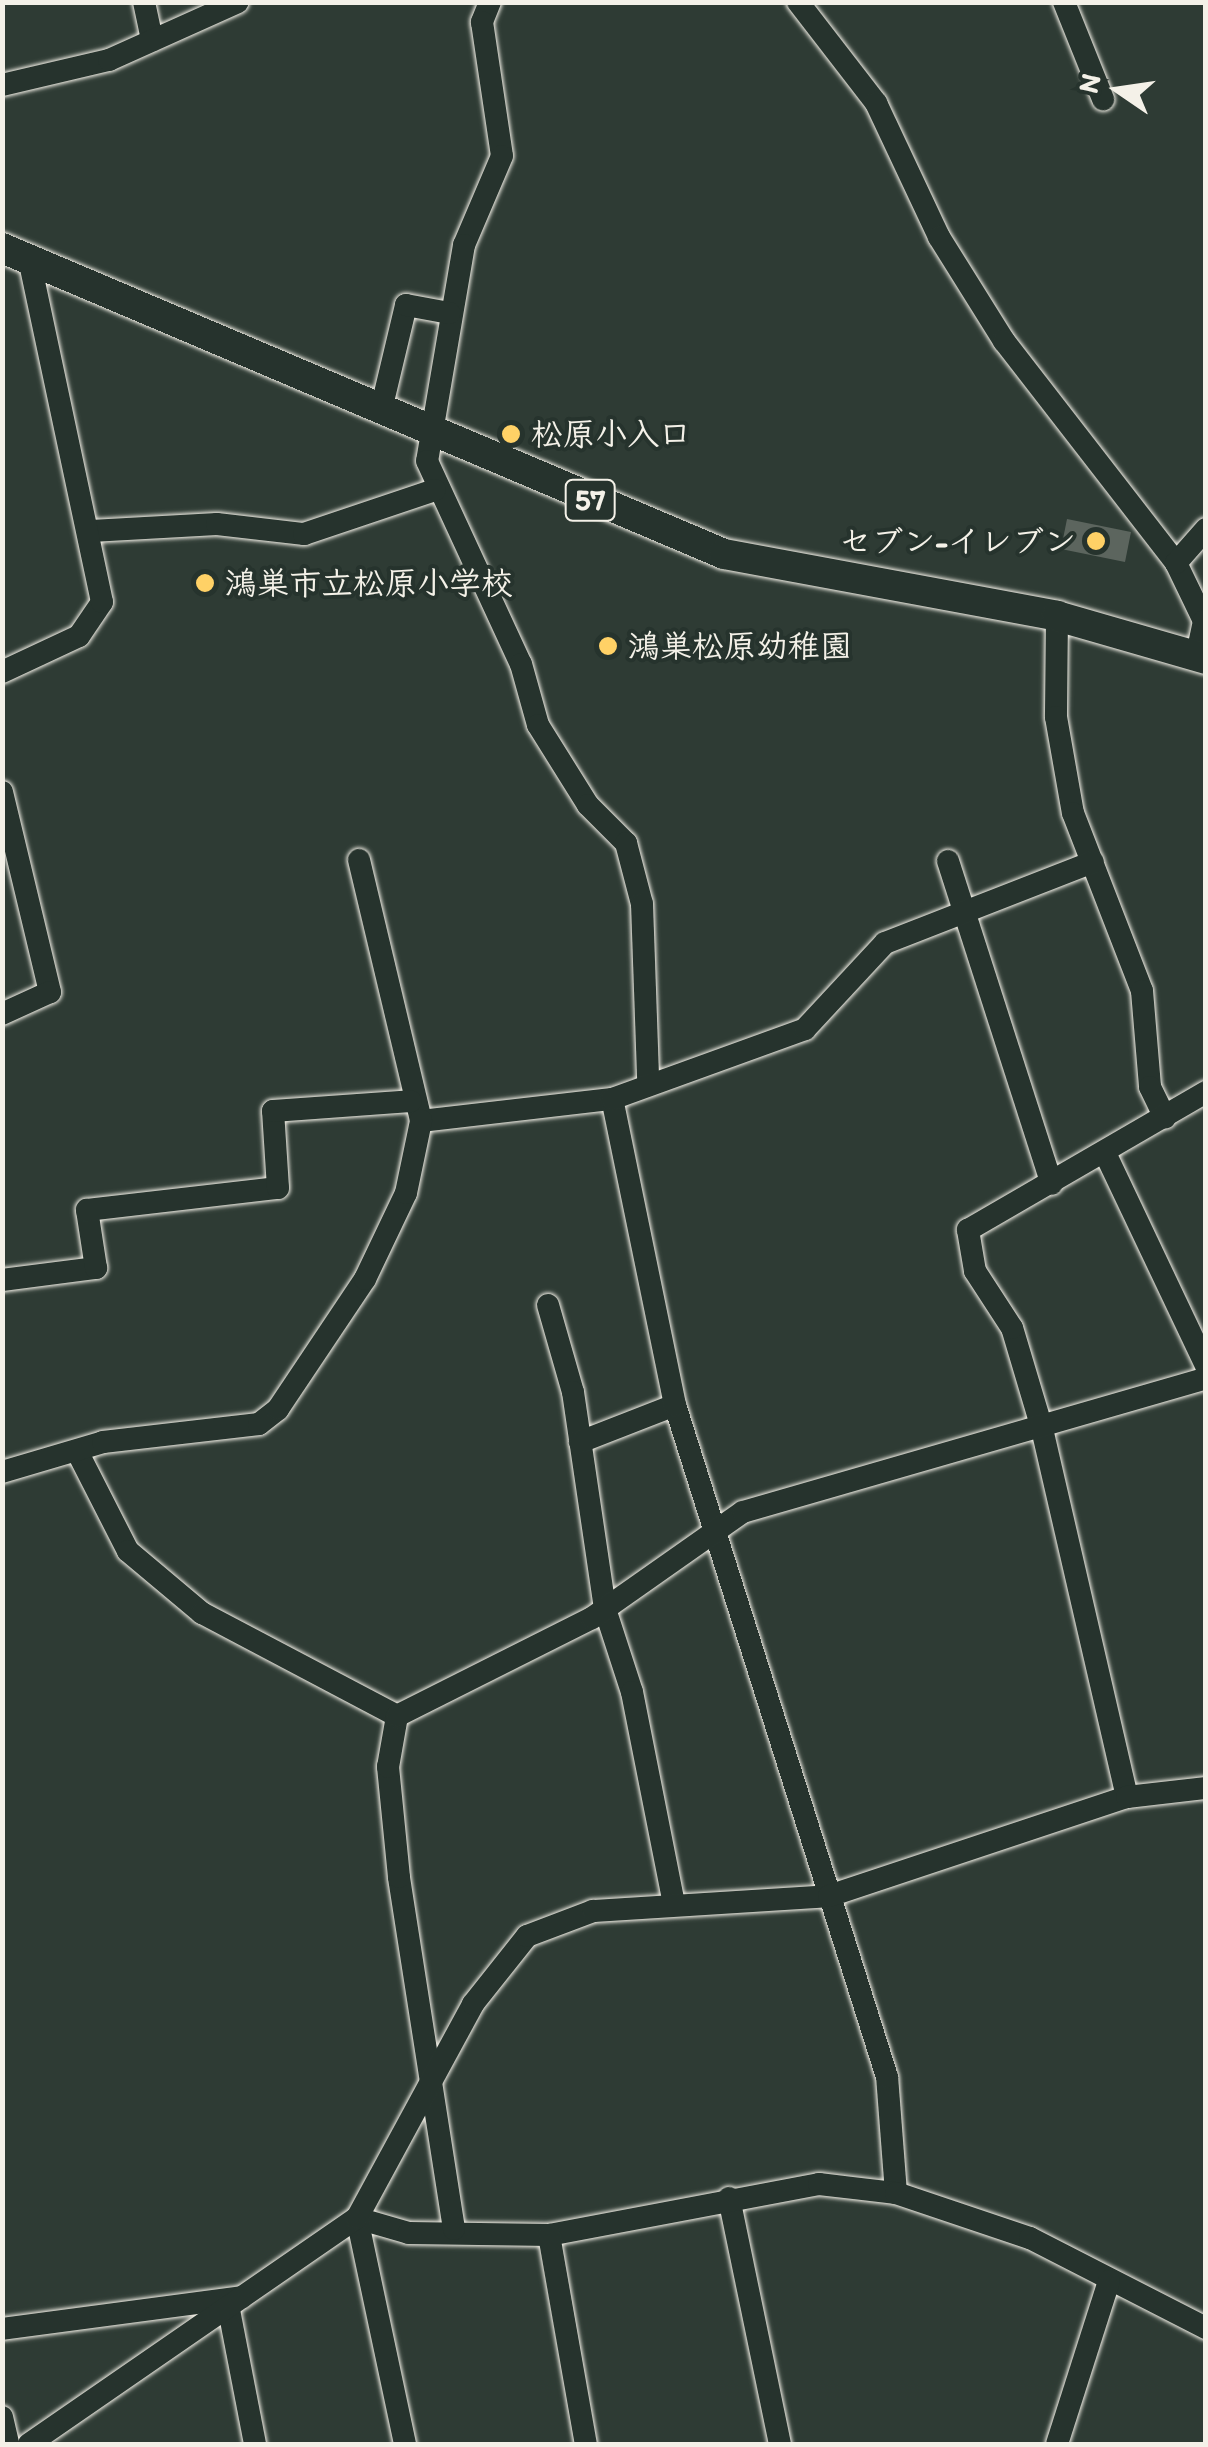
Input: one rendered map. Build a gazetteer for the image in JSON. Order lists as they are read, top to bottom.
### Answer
{
  "streets": {
    "main road": ["57"]
  },
  "places": [
    "松原小入口",
    "セブン-イレブン",
    "鴻巣市立松原小学校",
    "鴻巣松原幼稚園"
  ],
  "north": "left"
}
